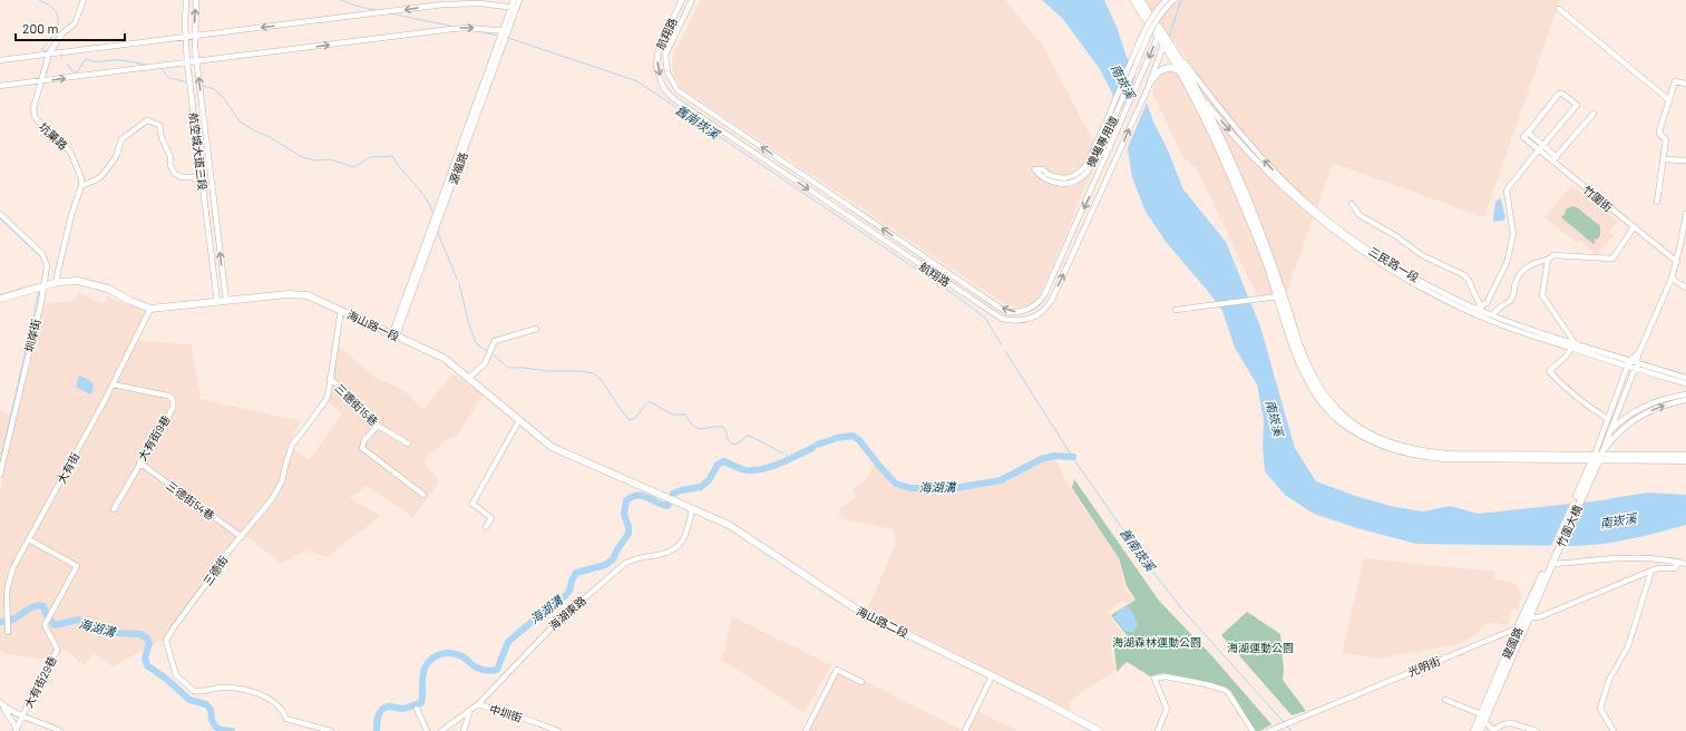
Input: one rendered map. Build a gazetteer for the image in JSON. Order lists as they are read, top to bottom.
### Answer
{
  "streets": {
    "main road": [
      "海山路一段",
      "竹圍大橋",
      "海山路二段",
      "建國路"
    ],
    "street": [
      "航翔路",
      "坑菓路",
      "機場專用道",
      "航空城大道三段",
      "源福路",
      "竹圍街",
      "三民路一段",
      "圳岸街",
      "三德街15巷",
      "大有街9巷",
      "大有街",
      "三德街54巷",
      "三德街",
      "海湖東路",
      "光明街",
      "大有街29巷",
      "中圳街"
    ]
  },
  "crossings": [
    ["航翔路", "三民路一段"],
    ["航空城大道三段", "海山路一段"],
    ["源福路", "海山路一段"],
    ["海山路一段", "圳岸街"],
    ["海山路一段", "大有街"],
    ["海山路一段", "三德街"],
    ["海山路一段", "海山路二段"],
    ["三德街15巷", "三德街"],
    ["大有街9巷", "大有街"],
    ["大有街9巷", "三德街54巷"],
    ["大有街", "大有街29巷"],
    ["三德街54巷", "三德街"],
    ["竹圍大橋", "建國路"],
    ["海湖東路", "海山路二段"],
    ["海湖東路", "中圳街"],
    ["建國路", "光明街"]
  ],
  "water": ["南崁溪", "舊南崁溪", "海湖溝"],
  "parks": ["海湖森林運動公園", "海湖運動公園"],
  "scale_bar": "200 m"
}
